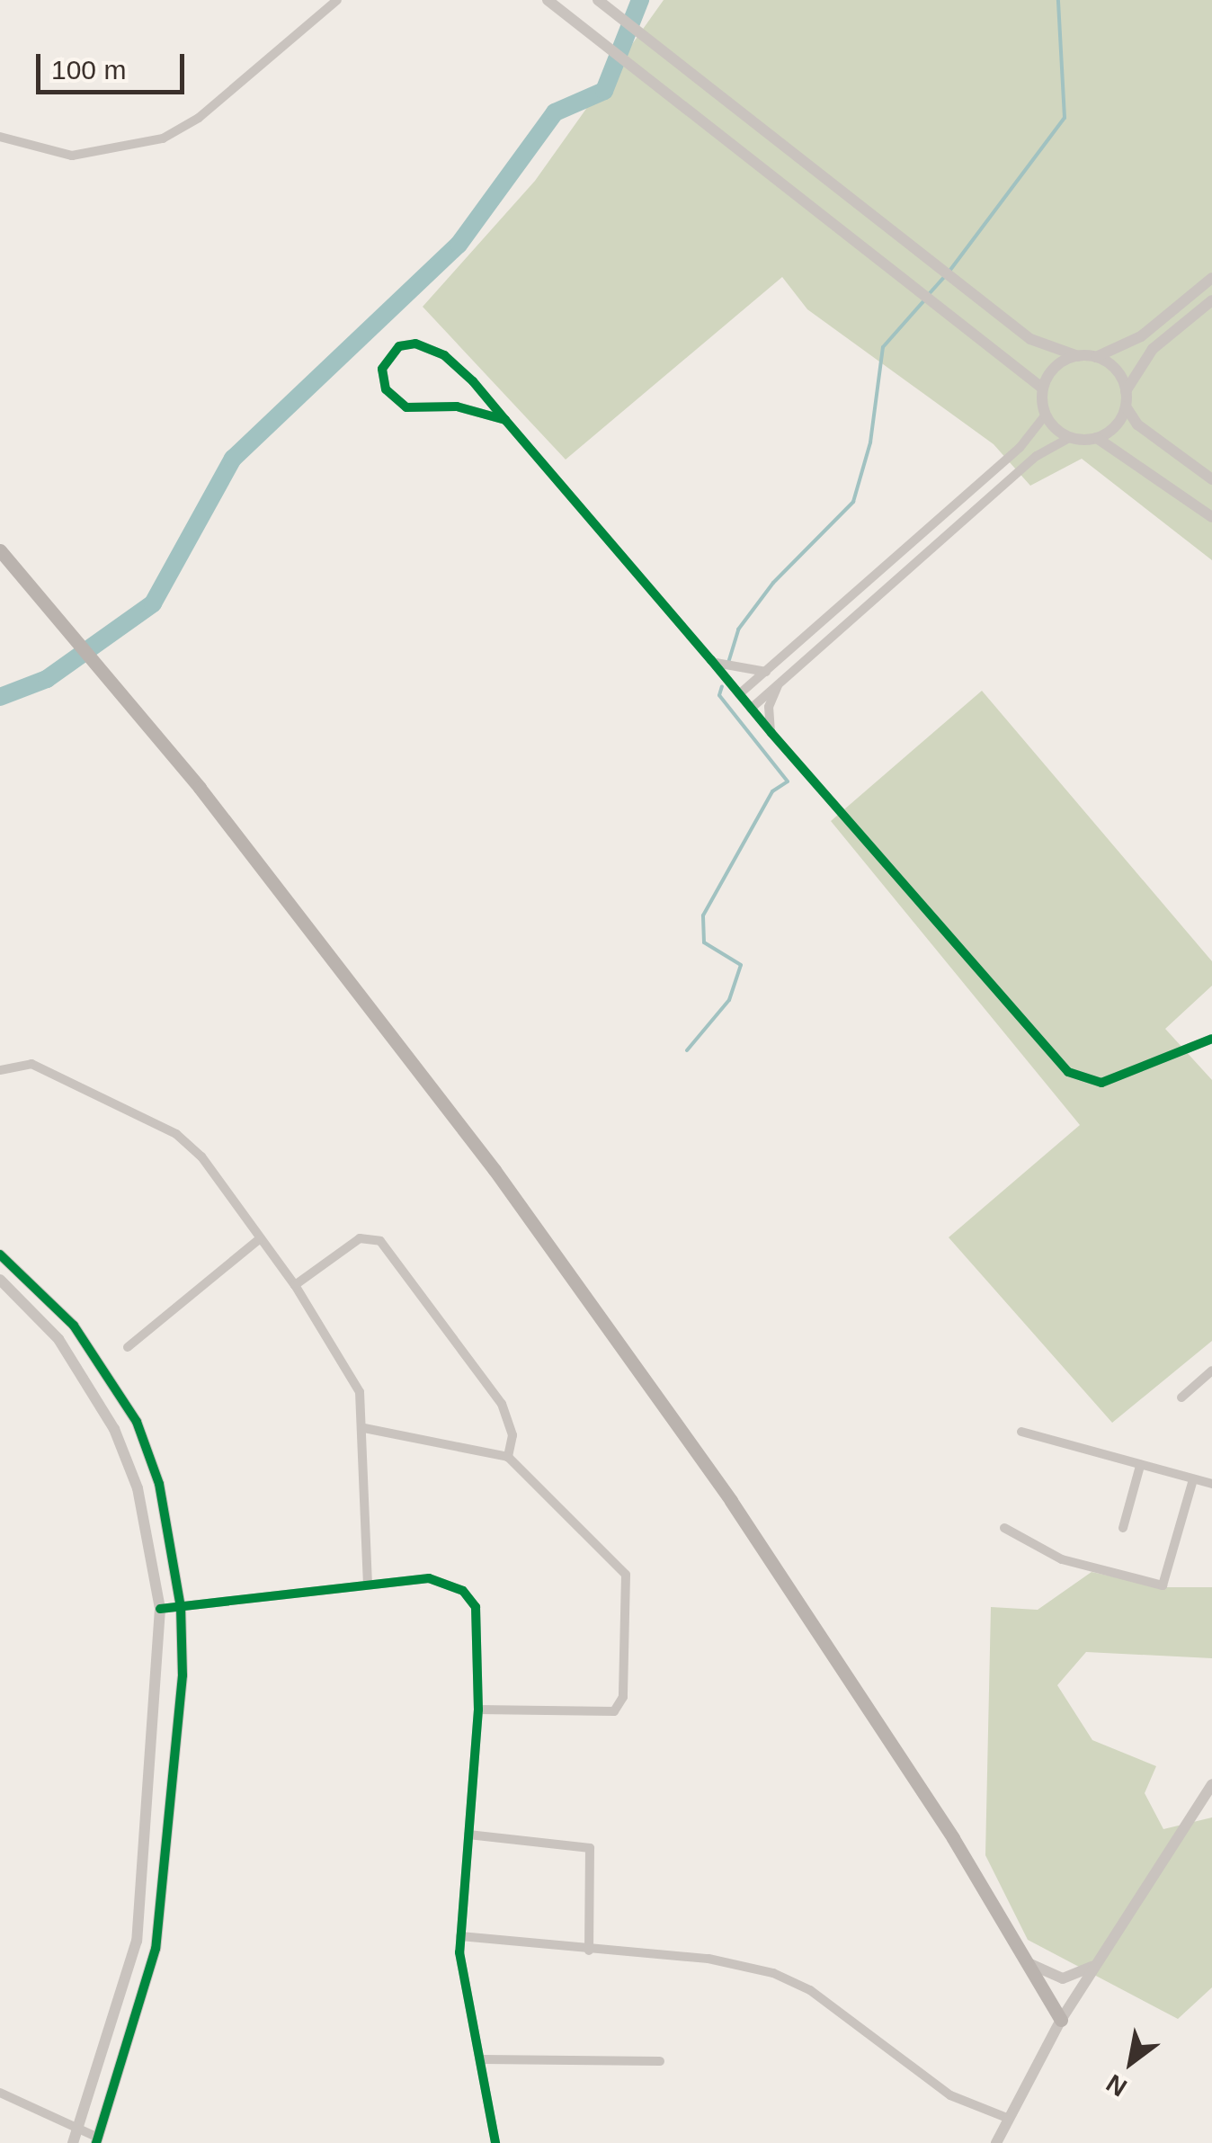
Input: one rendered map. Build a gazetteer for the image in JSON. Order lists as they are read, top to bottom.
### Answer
{
  "scale_bar": "100 m",
  "north": "bottom left"
}
